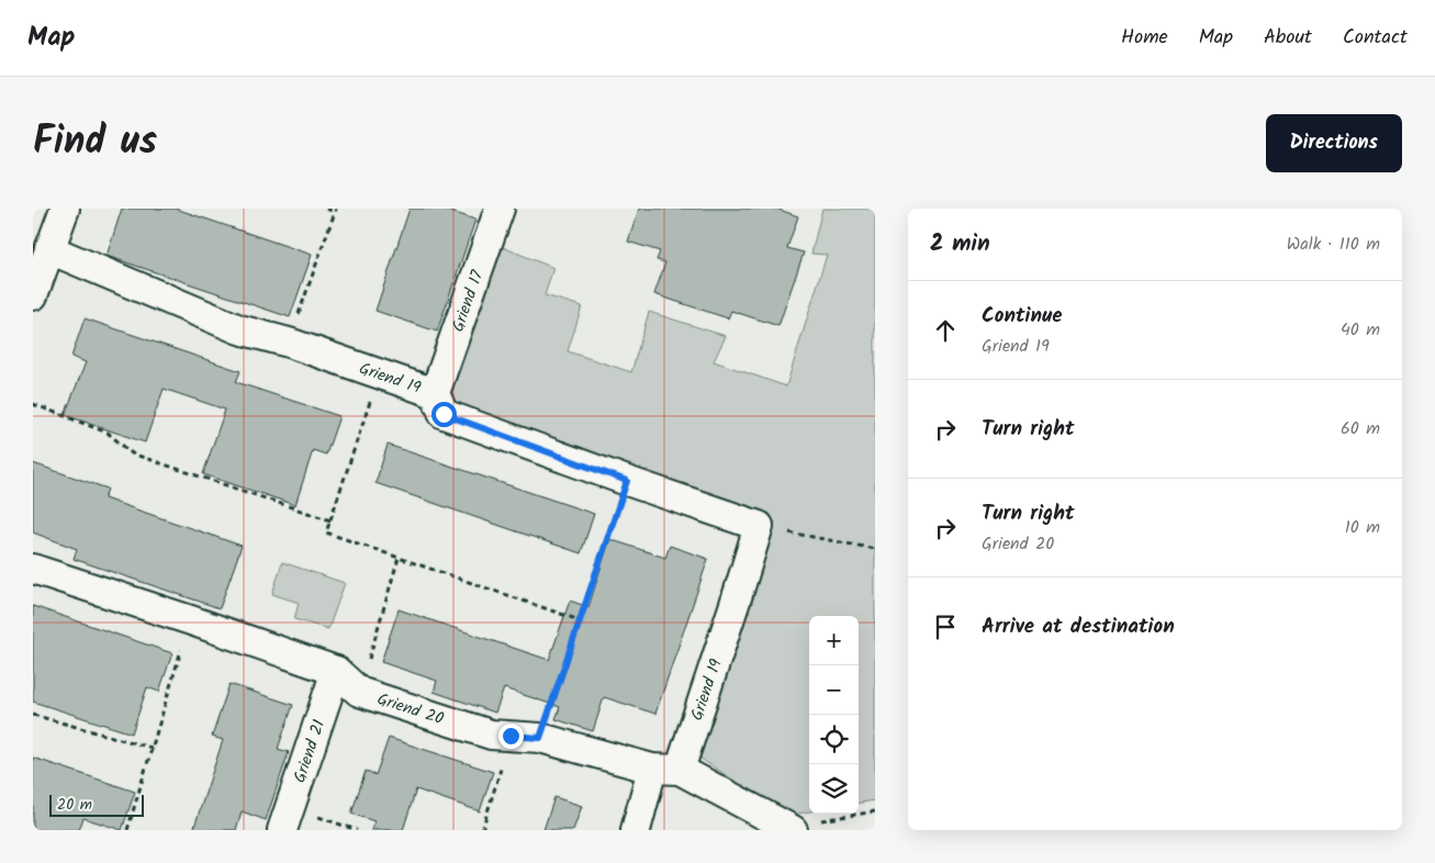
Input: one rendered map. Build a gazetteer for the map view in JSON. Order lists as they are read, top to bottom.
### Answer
{
  "streets": {
    "street": [
      "Griend 17",
      "Griend 19",
      "Griend 20",
      "Griend 21"
    ]
  },
  "crossings": [
    ["Griend 17", "Griend 19"],
    ["Griend 19", "Griend 20"],
    ["Griend 20", "Griend 21"]
  ],
  "scale_bar": "20 m",
  "page": {
    "header": "Map",
    "nav": [
      "Home",
      "Map",
      "About",
      "Contact"
    ],
    "title": "Find us",
    "buttons": "Directions",
    "heading": ["2 min", "Walk · 110 m"],
    "list": [
      ["Continue", "Griend 19", "40 m"],
      ["Turn right", "60 m"],
      ["Turn right", "Griend 20", "10 m"],
      "Arrive at destination"
    ],
    "map_buttons": ["+", "−"],
    "scale": "20 m"
  }
}
